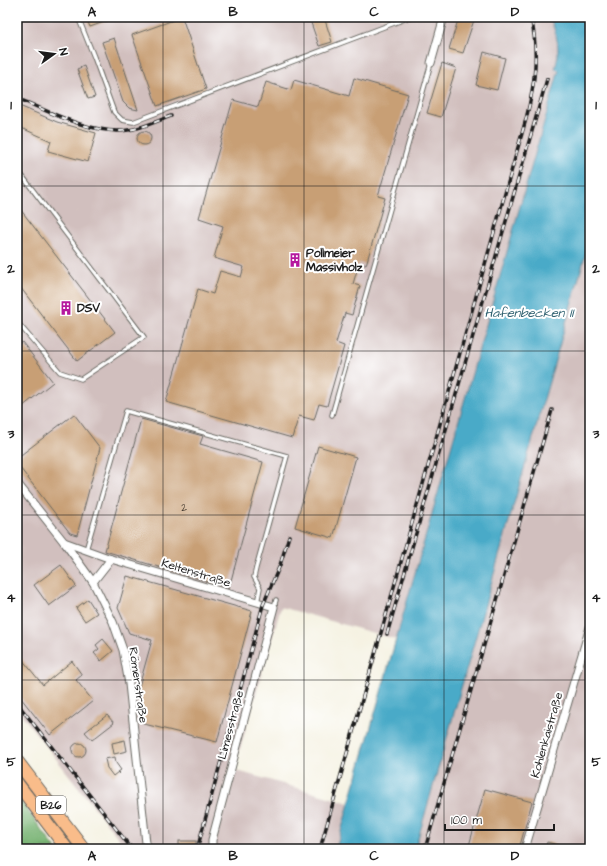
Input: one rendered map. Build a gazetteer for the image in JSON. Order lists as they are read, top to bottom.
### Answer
{
  "streets": {
    "main road": ["B26"],
    "street": [
      "Keltenstraße",
      "Römerstraße",
      "Limesstraße",
      "Kohlenkaistraße"
    ]
  },
  "crossings": [
    ["Keltenstraße", "Römerstraße"],
    ["Keltenstraße", "Limesstraße"]
  ],
  "water": ["Hafenbecken II"],
  "places": {
    "building": ["Pollmeier Massivholz", "DSV"]
  },
  "house_numbers": ["2"],
  "scale_bar": "100 m",
  "north": "right",
  "grid": {
    "columns": [
      "A",
      "B",
      "C",
      "D"
    ],
    "rows": [
      "1",
      "2",
      "3",
      "4",
      "5"
    ]
  }
}
